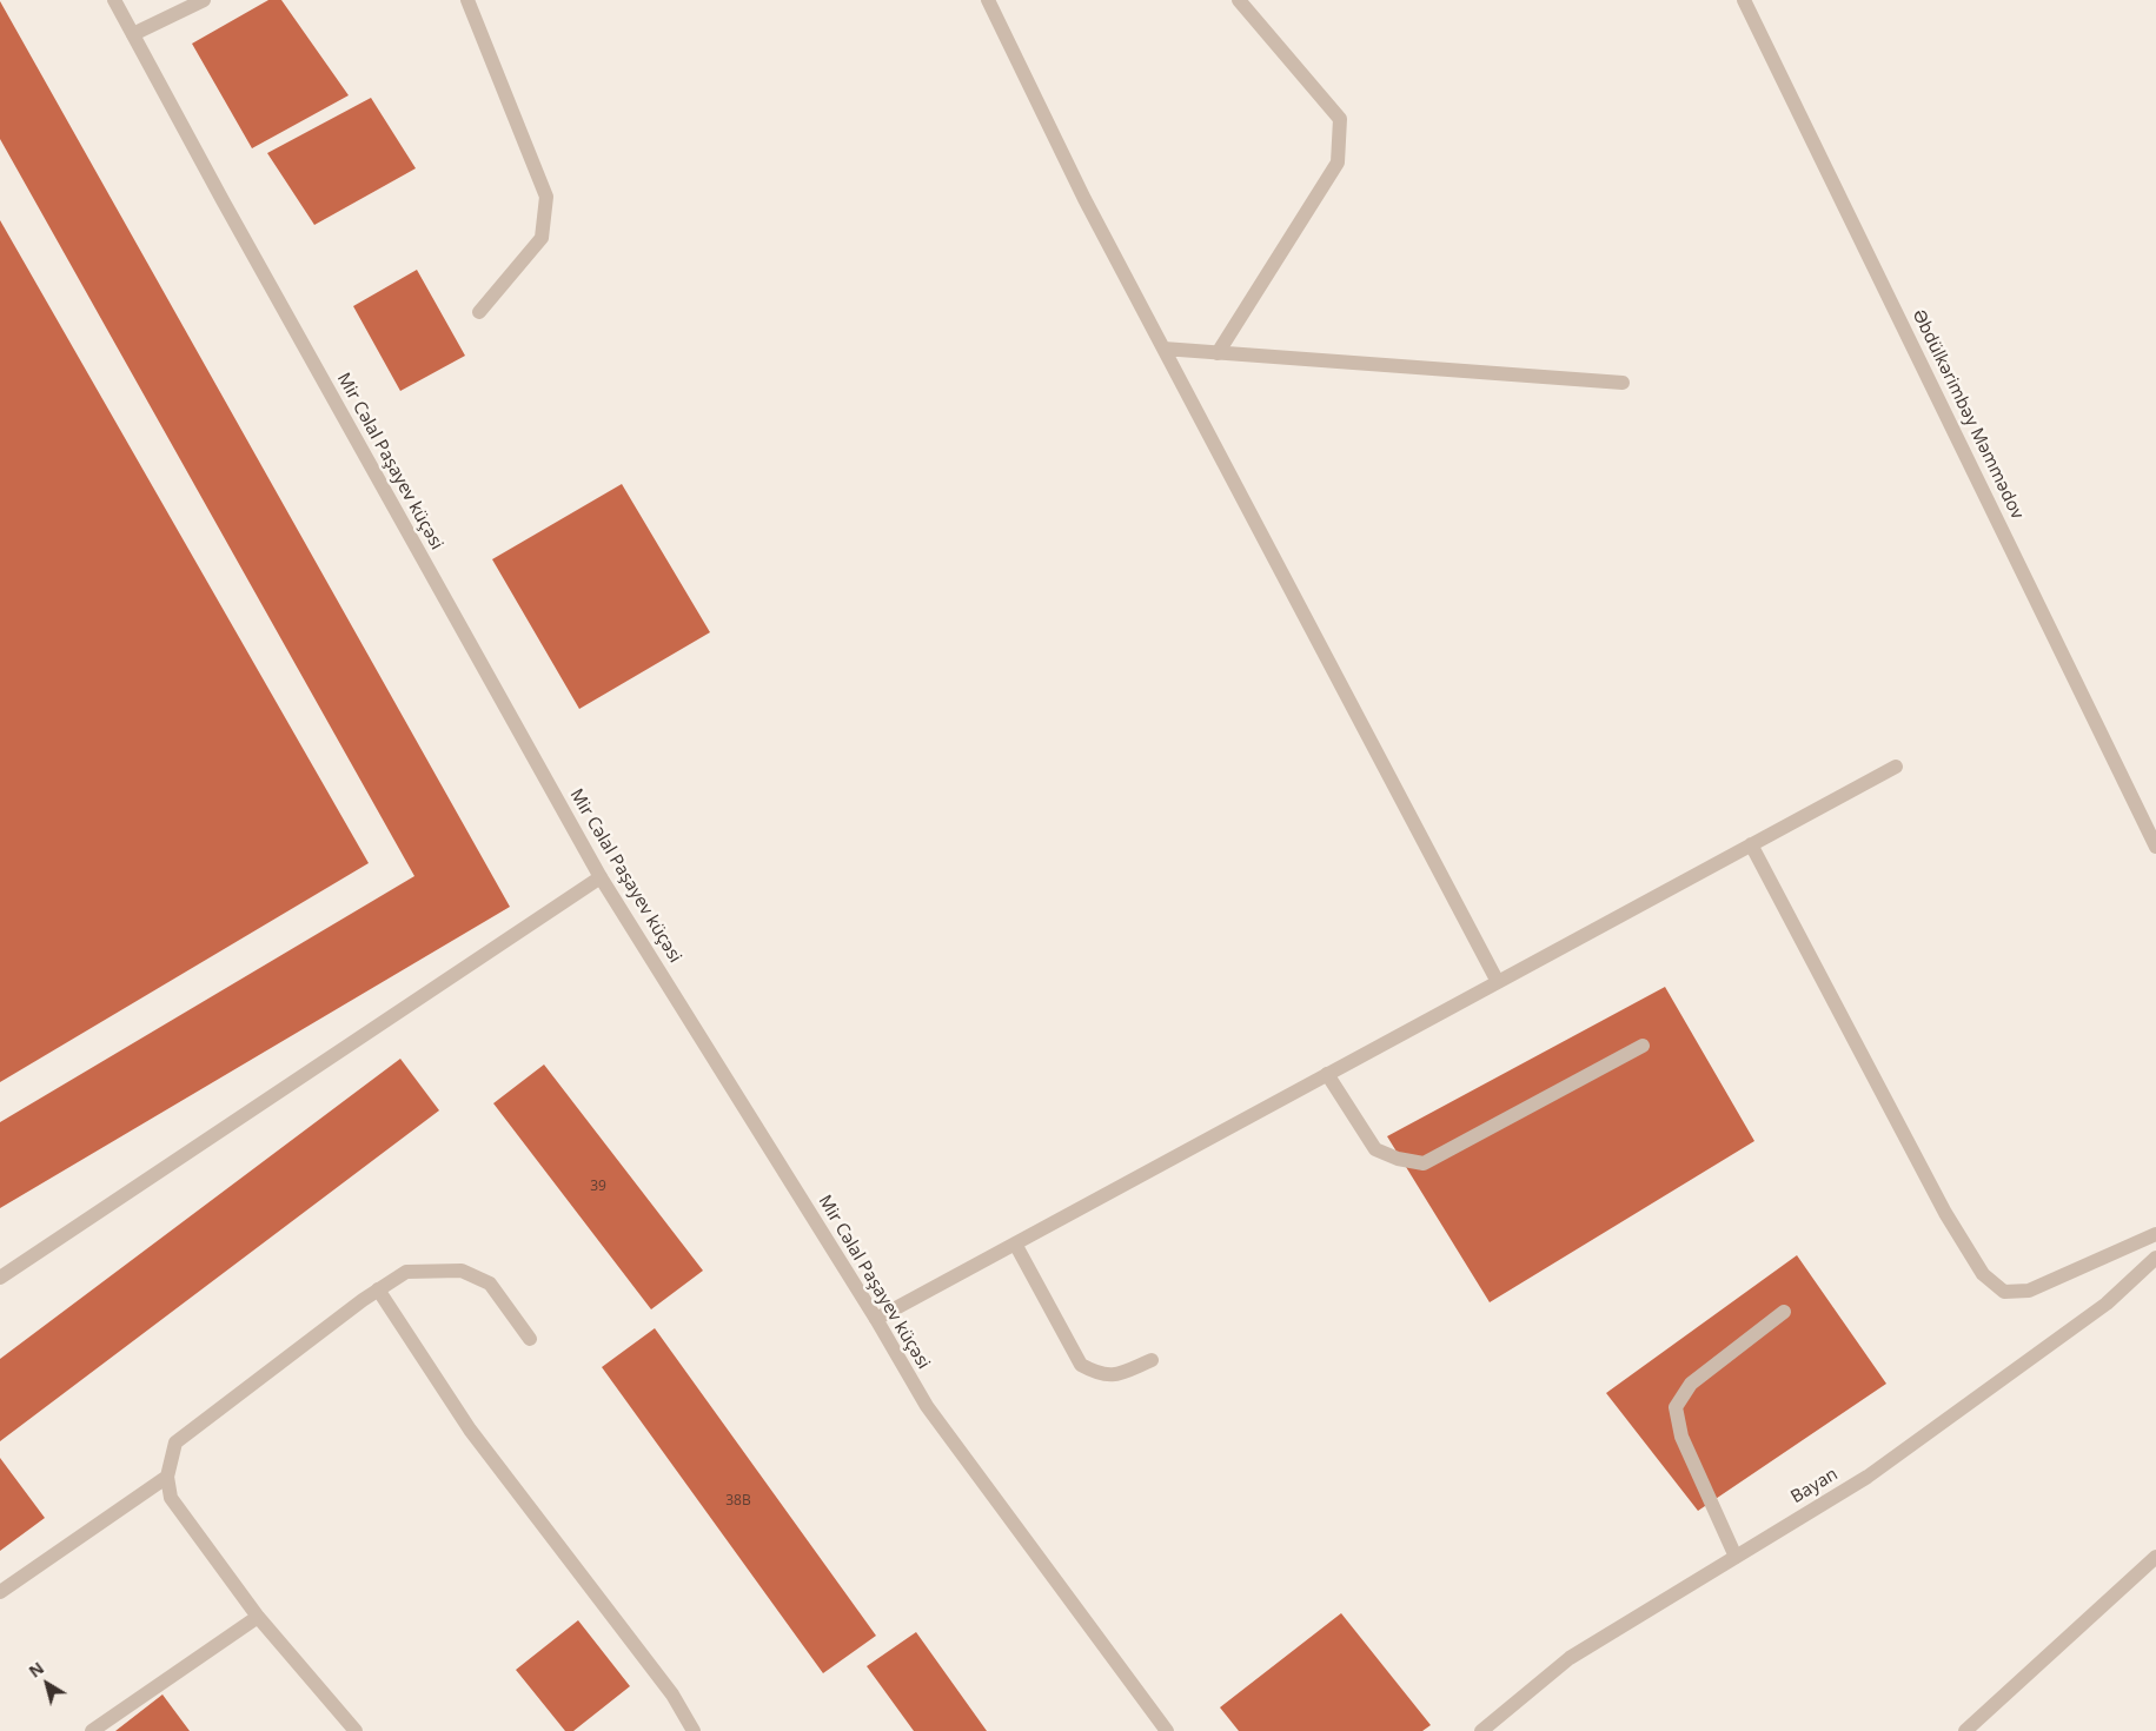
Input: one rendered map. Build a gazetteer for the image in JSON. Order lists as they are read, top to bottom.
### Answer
{
  "streets": {
    "street": ["Əbdülkərimbəy Məmmədov", "Mir Cəlal Paşayev küçəsi", "Bayan"]
  },
  "house_numbers": ["39", "38B"],
  "north": "top left"
}
